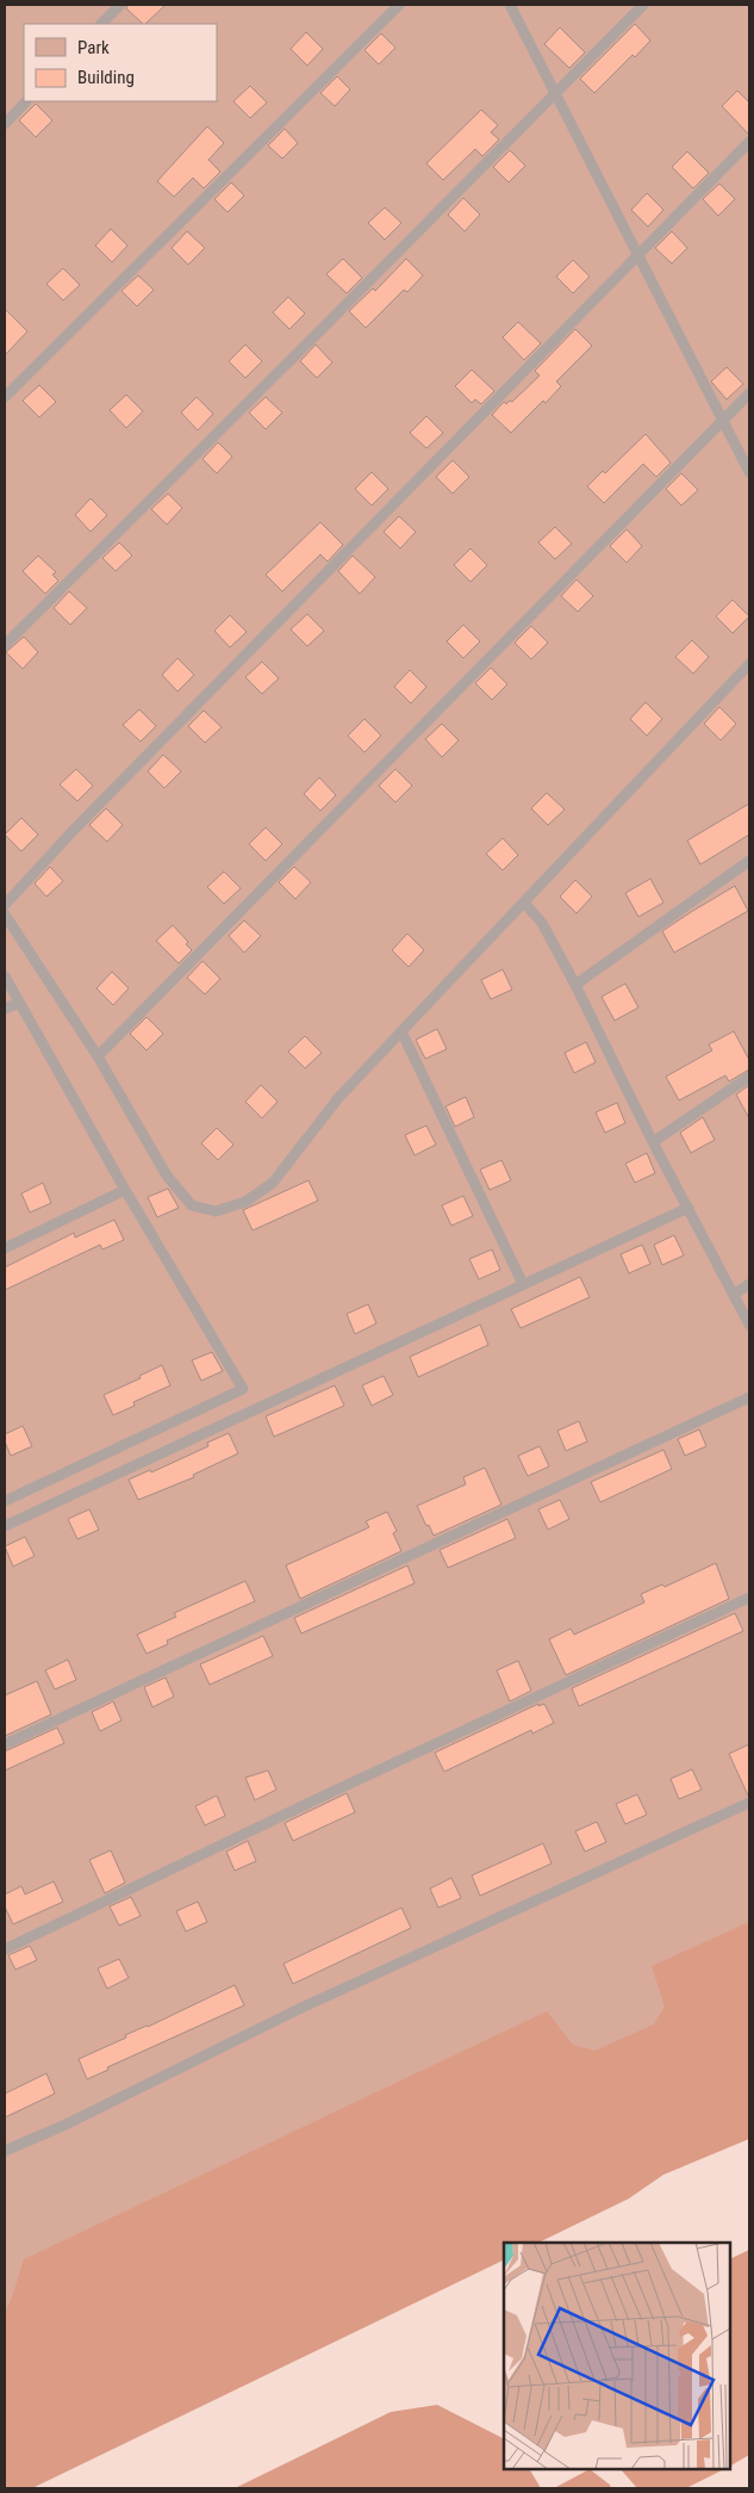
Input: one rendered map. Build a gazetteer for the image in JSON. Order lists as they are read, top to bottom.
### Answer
{
  "legend": ["Park", "Building"]
}
